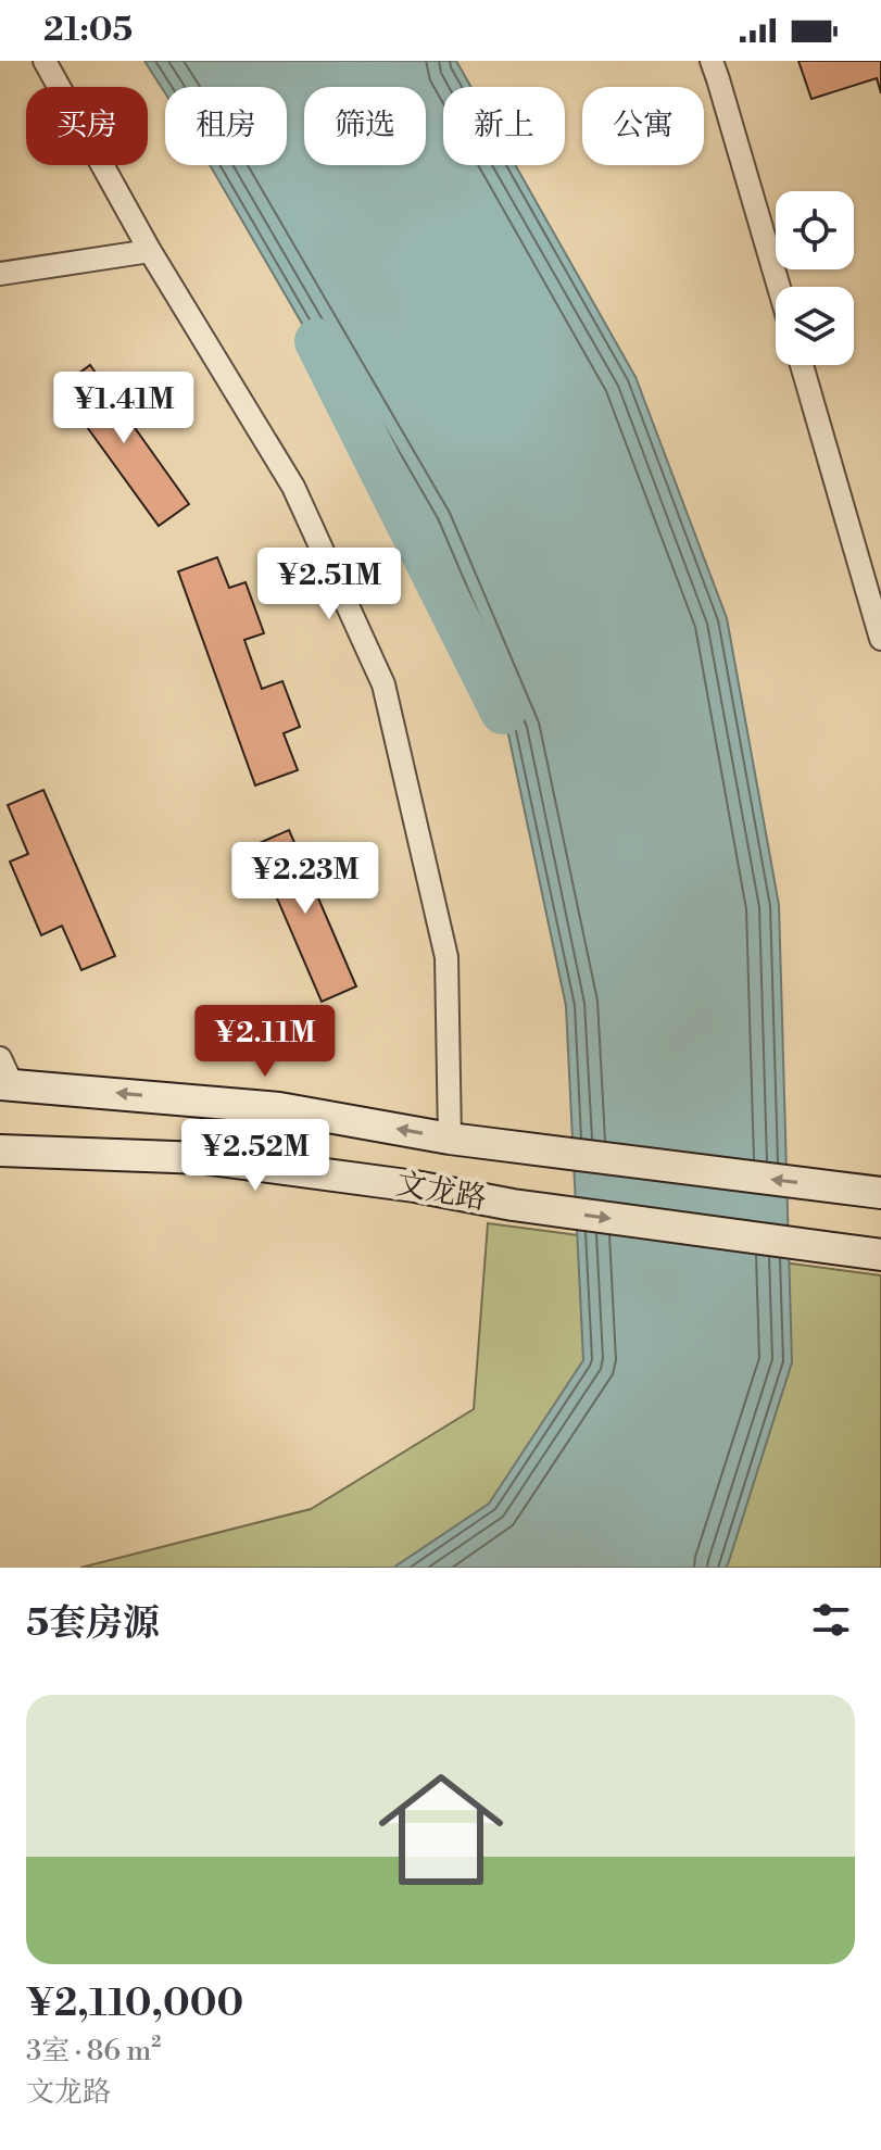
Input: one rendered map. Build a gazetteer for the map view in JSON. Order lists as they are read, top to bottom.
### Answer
{
  "streets": {
    "main road": ["文龙路"]
  },
  "page": {
    "status": "21:05",
    "chip": [
      "买房",
      "租房",
      "筛选",
      "新上",
      "公寓"
    ],
    "price": [
      "¥1.41M",
      "¥2.51M",
      "¥2.23M",
      "¥2.11M",
      "¥2.52M"
    ],
    "heading": "5套房源",
    "list": [
      {
        "name": "¥2,110,000",
        "note": "3室 · 86 m² · 文龙路"
      }
    ]
  }
}
